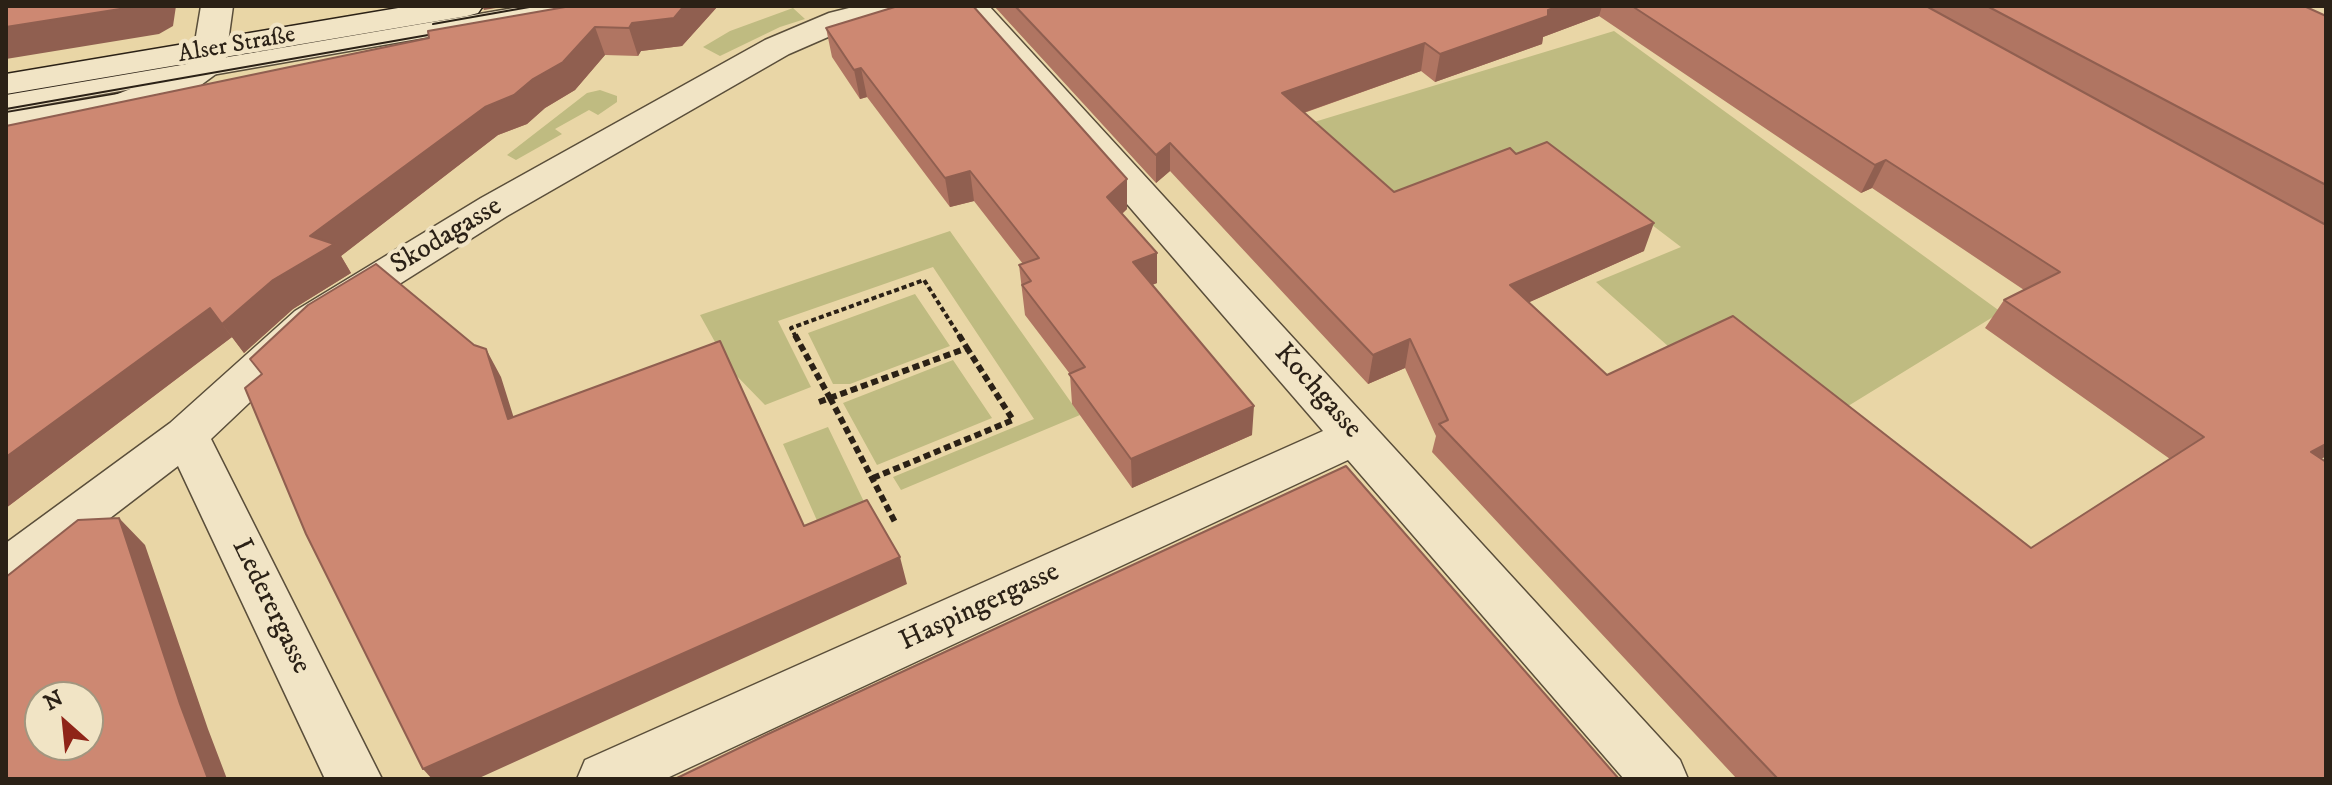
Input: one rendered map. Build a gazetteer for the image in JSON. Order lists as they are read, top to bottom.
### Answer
{
  "streets": {
    "street": [
      "Alser Straße",
      "Skodagasse",
      "Kochgasse",
      "Lederergasse",
      "Haspingergasse"
    ]
  },
  "crossings": [
    ["Skodagasse", "Lederergasse"],
    ["Kochgasse", "Haspingergasse"]
  ],
  "north": "top left"
}
